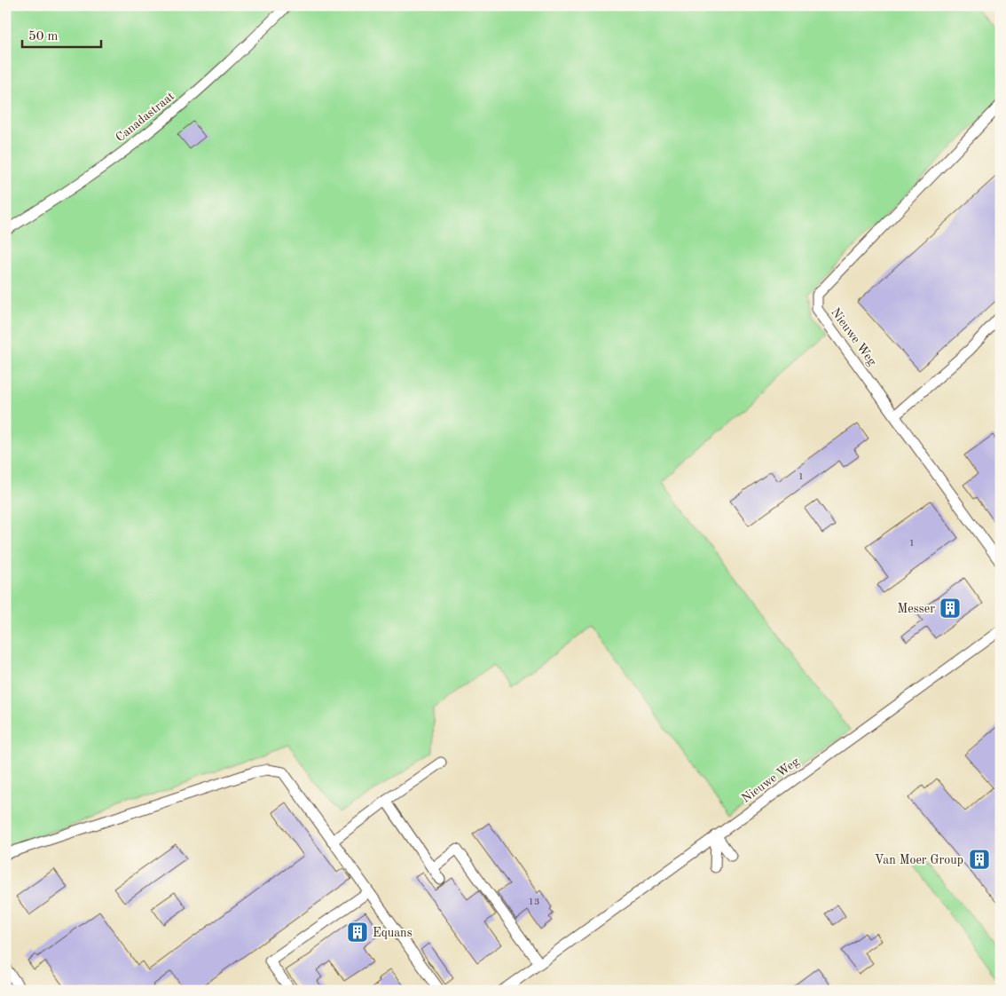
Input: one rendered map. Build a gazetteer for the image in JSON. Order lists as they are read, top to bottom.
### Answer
{
  "streets": {
    "street": ["Canadastraat", "Nieuwe Weg"]
  },
  "places": {
    "building": ["Messer", "Van Moer Group", "Equans"]
  },
  "house_numbers": ["1", "1", "13"],
  "scale_bar": "50 m"
}
